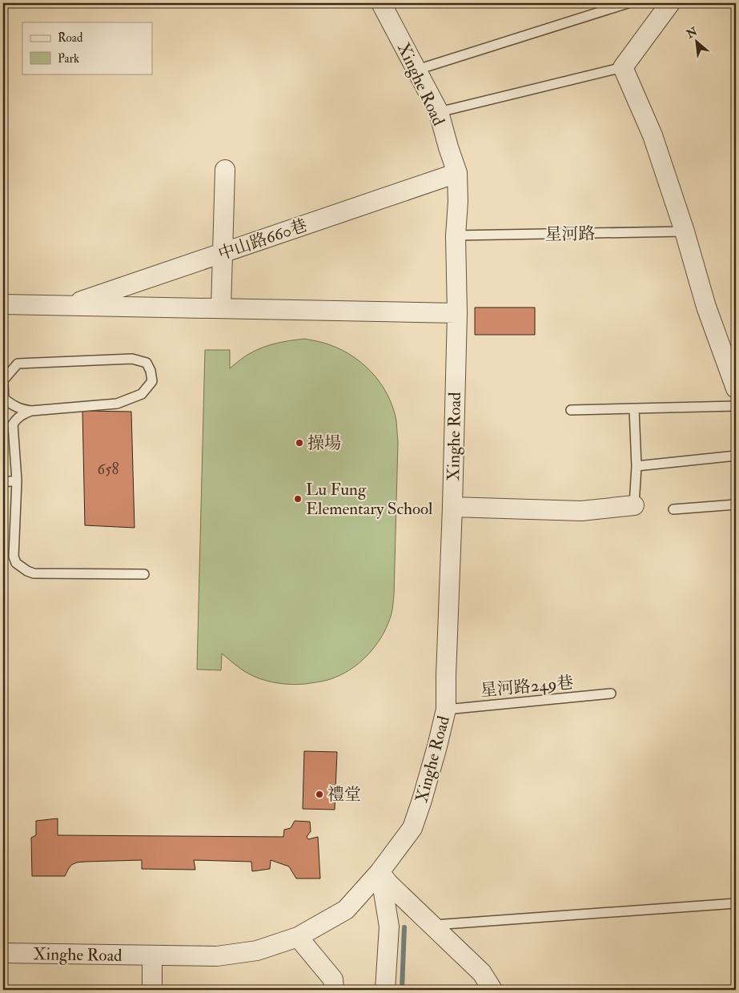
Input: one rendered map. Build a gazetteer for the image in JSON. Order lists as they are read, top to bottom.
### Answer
{
  "streets": {
    "street": ["Xinghe Road", "中山路660巷"],
    "lane": ["星河路", "星河路249巷"]
  },
  "crossings": [
    ["Xinghe Road", "星河路"],
    ["Xinghe Road", "中山路660巷"],
    ["Xinghe Road", "星河路249巷"]
  ],
  "places": ["操場", "Lu Fung Elementary School", "禮堂"],
  "house_numbers": ["658"],
  "legend": ["Road", "Park"],
  "north": "top left"
}
